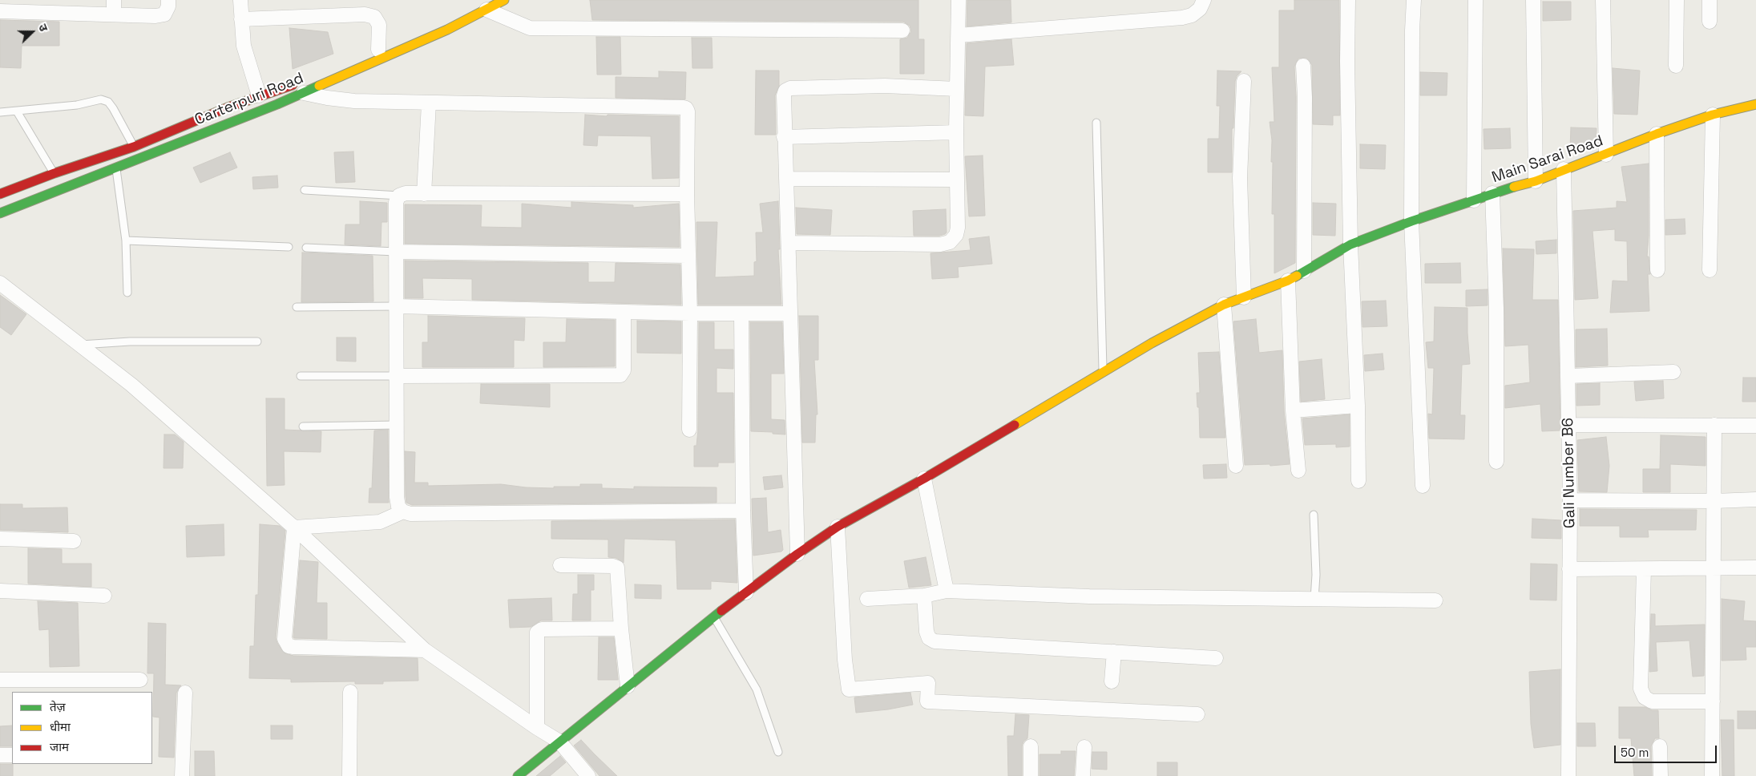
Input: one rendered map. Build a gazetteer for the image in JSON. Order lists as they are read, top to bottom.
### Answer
{
  "streets": {
    "street": ["Carterpuri Road", "Main Sarai Road", "Gali Number B6"]
  },
  "crossings": [
    ["Main Sarai Road", "Gali Number B6"]
  ],
  "legend": ["तेज़", "धीमा", "जाम"],
  "scale_bar": "50 m",
  "north": "right"
}
